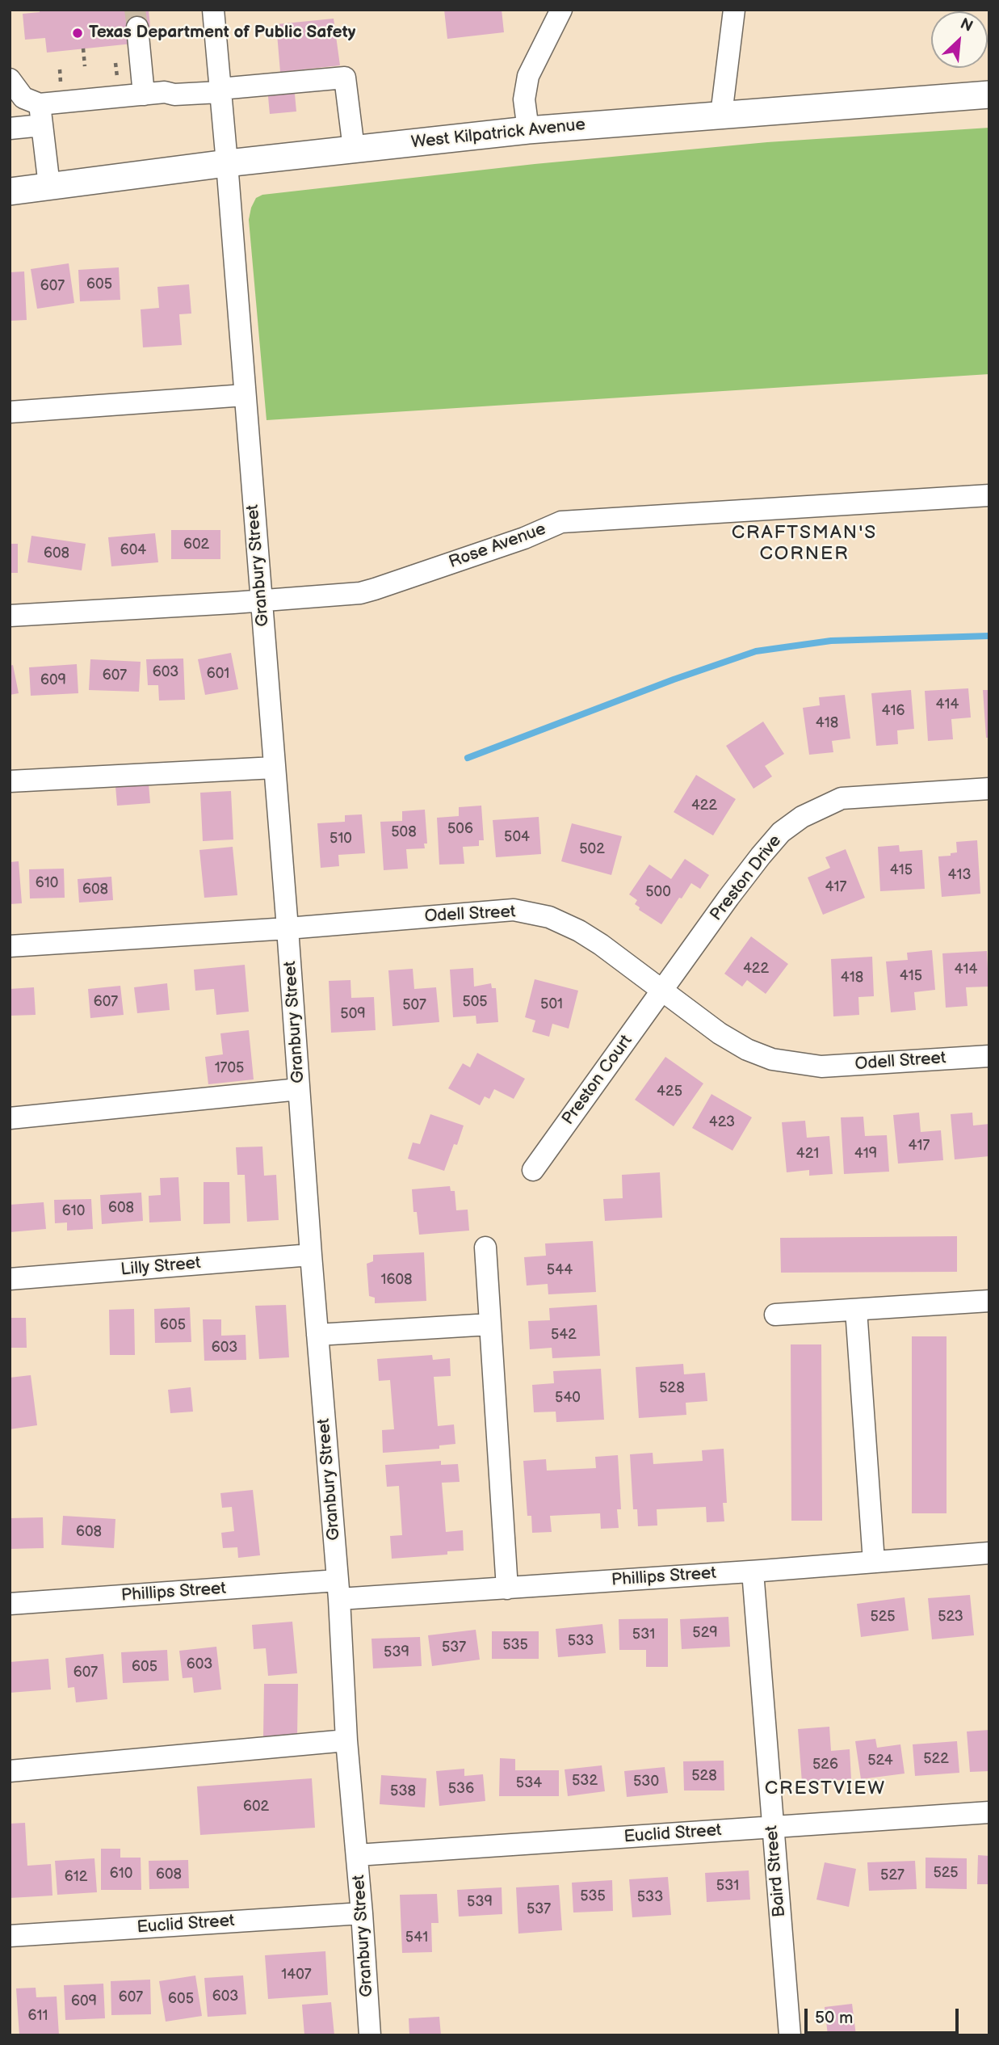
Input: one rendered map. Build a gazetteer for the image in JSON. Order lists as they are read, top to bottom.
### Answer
{
  "streets": {
    "main road": ["West Kilpatrick Avenue"],
    "street": [
      "Rose Avenue",
      "Granbury Street",
      "Preston Drive",
      "Odell Street",
      "Preston Court",
      "Lilly Street",
      "Phillips Street",
      "Euclid Street",
      "Baird Street"
    ]
  },
  "crossings": [
    ["West Kilpatrick Avenue", "Granbury Street"],
    ["Rose Avenue", "Granbury Street"],
    ["Granbury Street", "Odell Street"],
    ["Granbury Street", "Lilly Street"],
    ["Granbury Street", "Phillips Street"],
    ["Granbury Street", "Euclid Street"],
    ["Preston Drive", "Odell Street"],
    ["Preston Drive", "Preston Court"],
    ["Odell Street", "Preston Court"],
    ["Phillips Street", "Baird Street"],
    ["Euclid Street", "Baird Street"]
  ],
  "districts": ["CRAFTSMAN'S CORNER", "CRESTVIEW"],
  "places": ["Texas Department of Public Safety"],
  "house_numbers": [
    "605",
    "607",
    "602",
    "604",
    "608",
    "603",
    "601",
    "607",
    "609",
    "414",
    "416",
    "418",
    "422",
    "506",
    "508",
    "504",
    "510",
    "502",
    "415",
    "413",
    "610",
    "417",
    "608",
    "500",
    "422",
    "414",
    "415",
    "418",
    "607",
    "505",
    "501",
    "507",
    "509",
    "1705",
    "425",
    "423",
    "417",
    "421",
    "419",
    "608",
    "610",
    "544",
    "1608",
    "605",
    "542",
    "603",
    "528",
    "540",
    "608",
    "525",
    "523",
    "529",
    "531",
    "533",
    "535",
    "537",
    "539",
    "603",
    "605",
    "607",
    "522",
    "524",
    "526",
    "528",
    "532",
    "530",
    "534",
    "536",
    "538",
    "602",
    "525",
    "610",
    "608",
    "527",
    "612",
    "531",
    "535",
    "533",
    "539",
    "537",
    "541",
    "1407",
    "603",
    "607",
    "605",
    "609",
    "611"
  ],
  "scale_bar": "50 m",
  "north": "top right"
}
